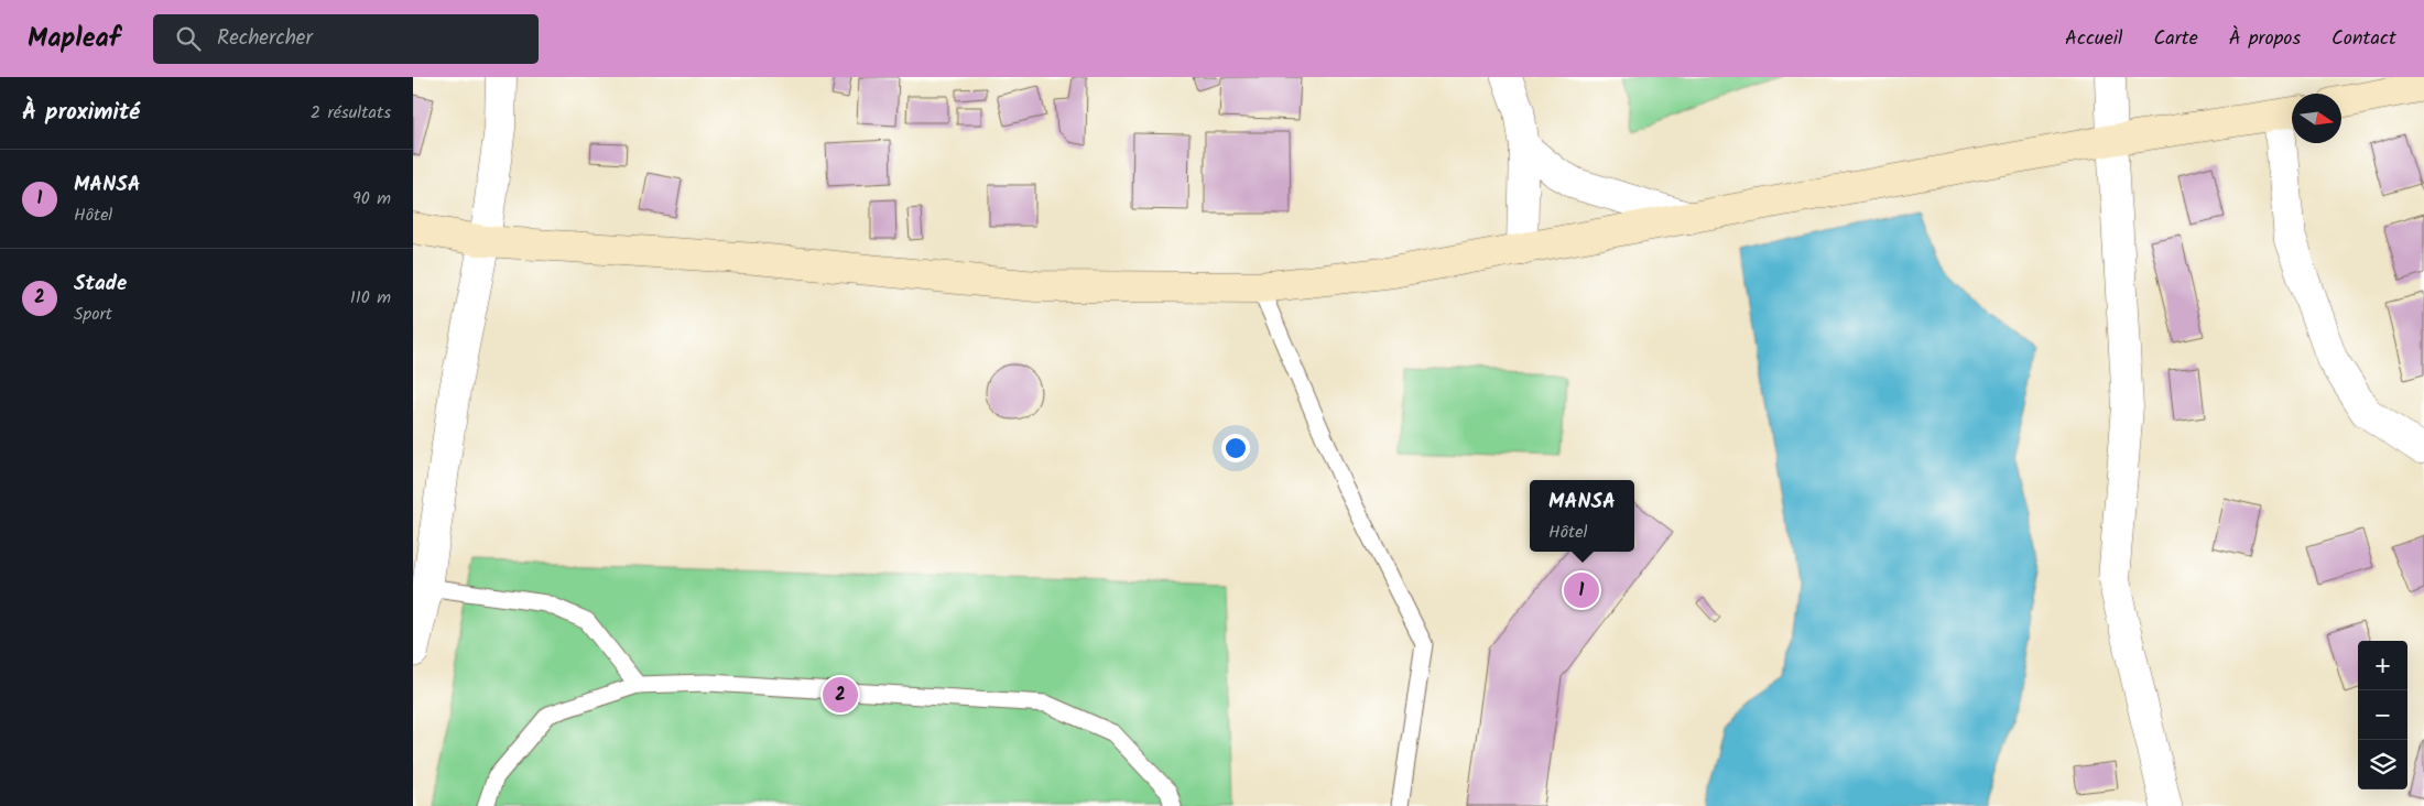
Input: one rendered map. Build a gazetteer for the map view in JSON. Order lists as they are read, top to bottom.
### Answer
{
  "north": "right",
  "page": {
    "header": "Mapleaf",
    "search": "Rechercher",
    "nav": [
      "Accueil",
      "Carte",
      "À propos",
      "Contact"
    ],
    "heading": ["À proximité", "2 résultats"],
    "list": [
      {
        "mark": "1",
        "name": "MANSA",
        "note": "Hôtel",
        "value": "90 m"
      },
      {
        "mark": "2",
        "name": "Stade",
        "note": "Sport",
        "value": "110 m"
      }
    ],
    "popup": ["MANSA", "Hôtel"],
    "pins": ["1", "2"],
    "map_buttons": ["+", "−"]
  }
}
